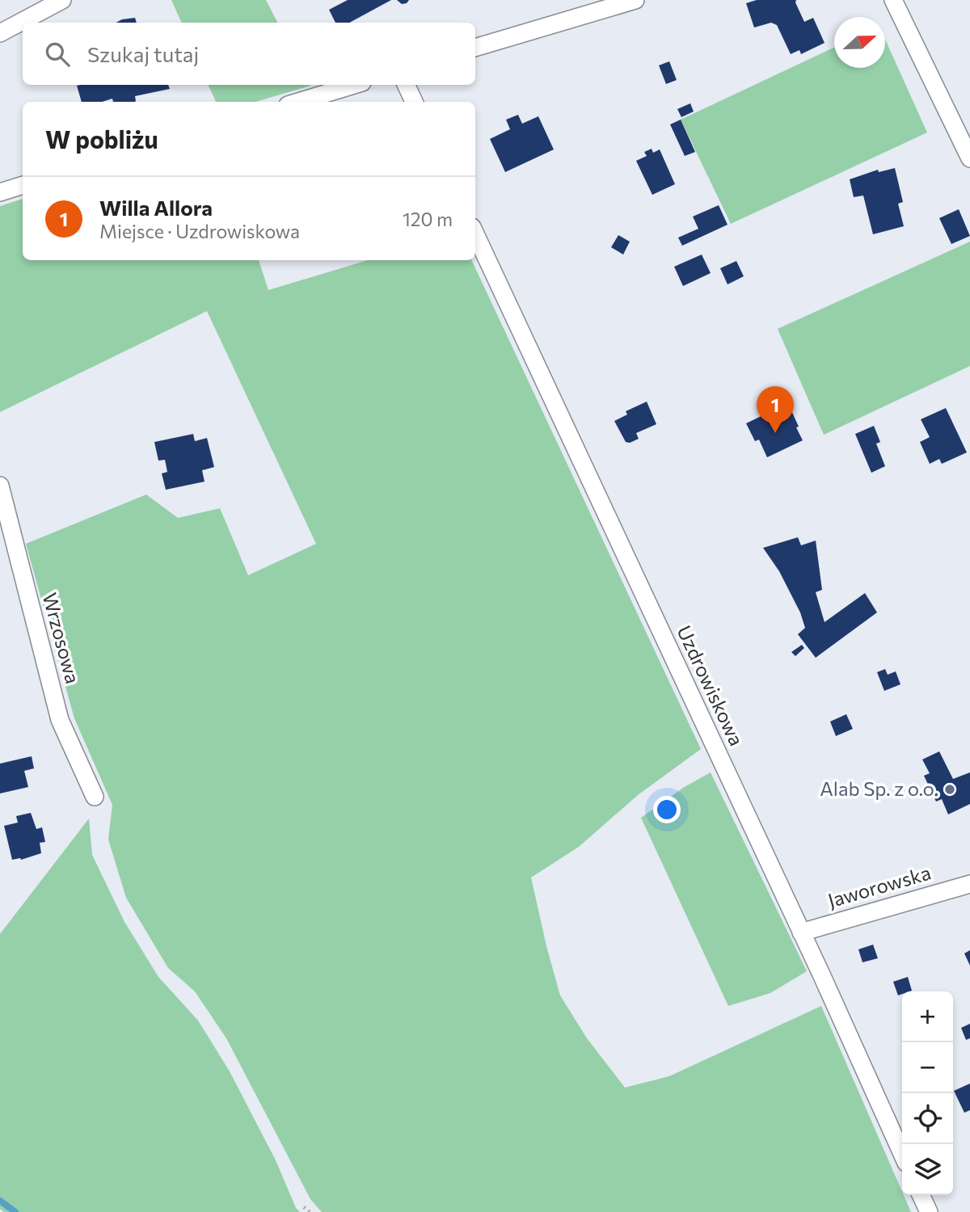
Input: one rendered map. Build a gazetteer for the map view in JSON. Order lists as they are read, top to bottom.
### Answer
{
  "streets": {
    "street": ["Wrzosowa", "Uzdrowiskowa", "Jaworowska"]
  },
  "crossings": [
    ["Uzdrowiskowa", "Jaworowska"]
  ],
  "places": ["Alab Sp. z o.o."],
  "north": "right",
  "page": {
    "search": "Szukaj tutaj",
    "heading": "W pobliżu",
    "list": [
      {
        "mark": "1",
        "name": "Willa Allora",
        "note": "Miejsce · Uzdrowiskowa",
        "value": "120 m"
      }
    ],
    "pins": "1",
    "map_buttons": ["+", "−"]
  }
}
